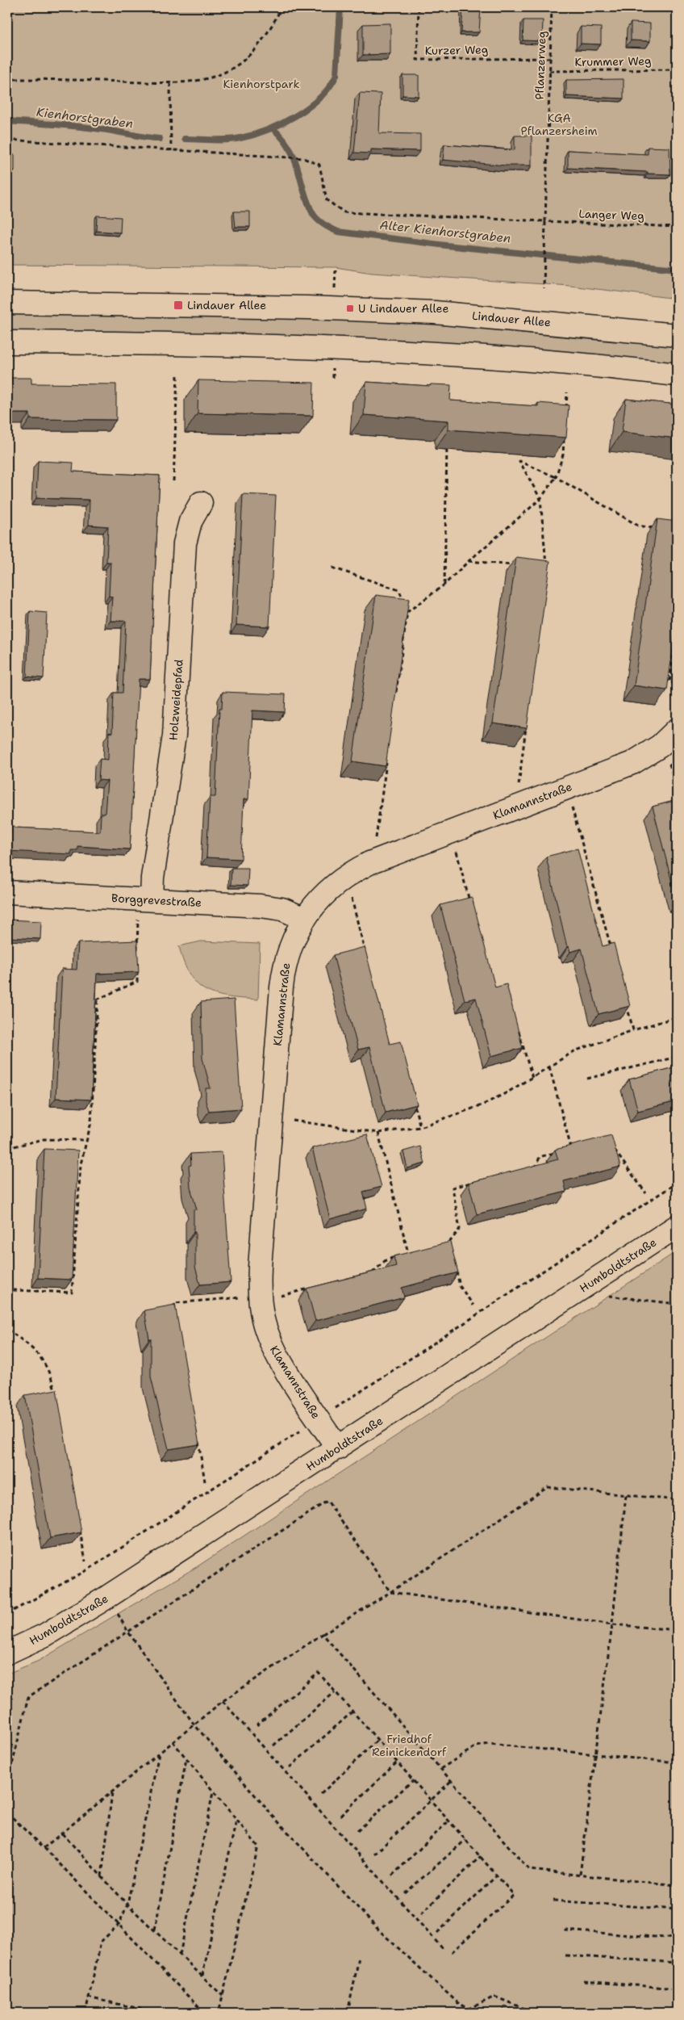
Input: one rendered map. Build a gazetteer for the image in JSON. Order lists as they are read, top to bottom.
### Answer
{
  "streets": {
    "street": [
      "Lindauer Allee",
      "Holzweidepfad",
      "Klamannstraße",
      "Borggrevestraße",
      "Humboldtstraße"
    ],
    "path": [
      "Kurzer Weg",
      "Krummer Weg",
      "Pflanzerweg",
      "Langer Weg"
    ]
  },
  "crossings": [
    ["Kurzer Weg", "Pflanzerweg"],
    ["Krummer Weg", "Pflanzerweg"],
    ["Pflanzerweg", "Langer Weg"],
    ["Holzweidepfad", "Borggrevestraße"],
    ["Klamannstraße", "Borggrevestraße"],
    ["Klamannstraße", "Humboldtstraße"]
  ],
  "water": ["Kienhorstgraben", "Alter Kienhorstgraben"],
  "parks": ["Kienhorstpark", "KGA Pflanzersheim", "Friedhof Reinickendorf"],
  "places": {
    "transit": ["Lindauer Allee", "U Lindauer Allee"]
  }
}
